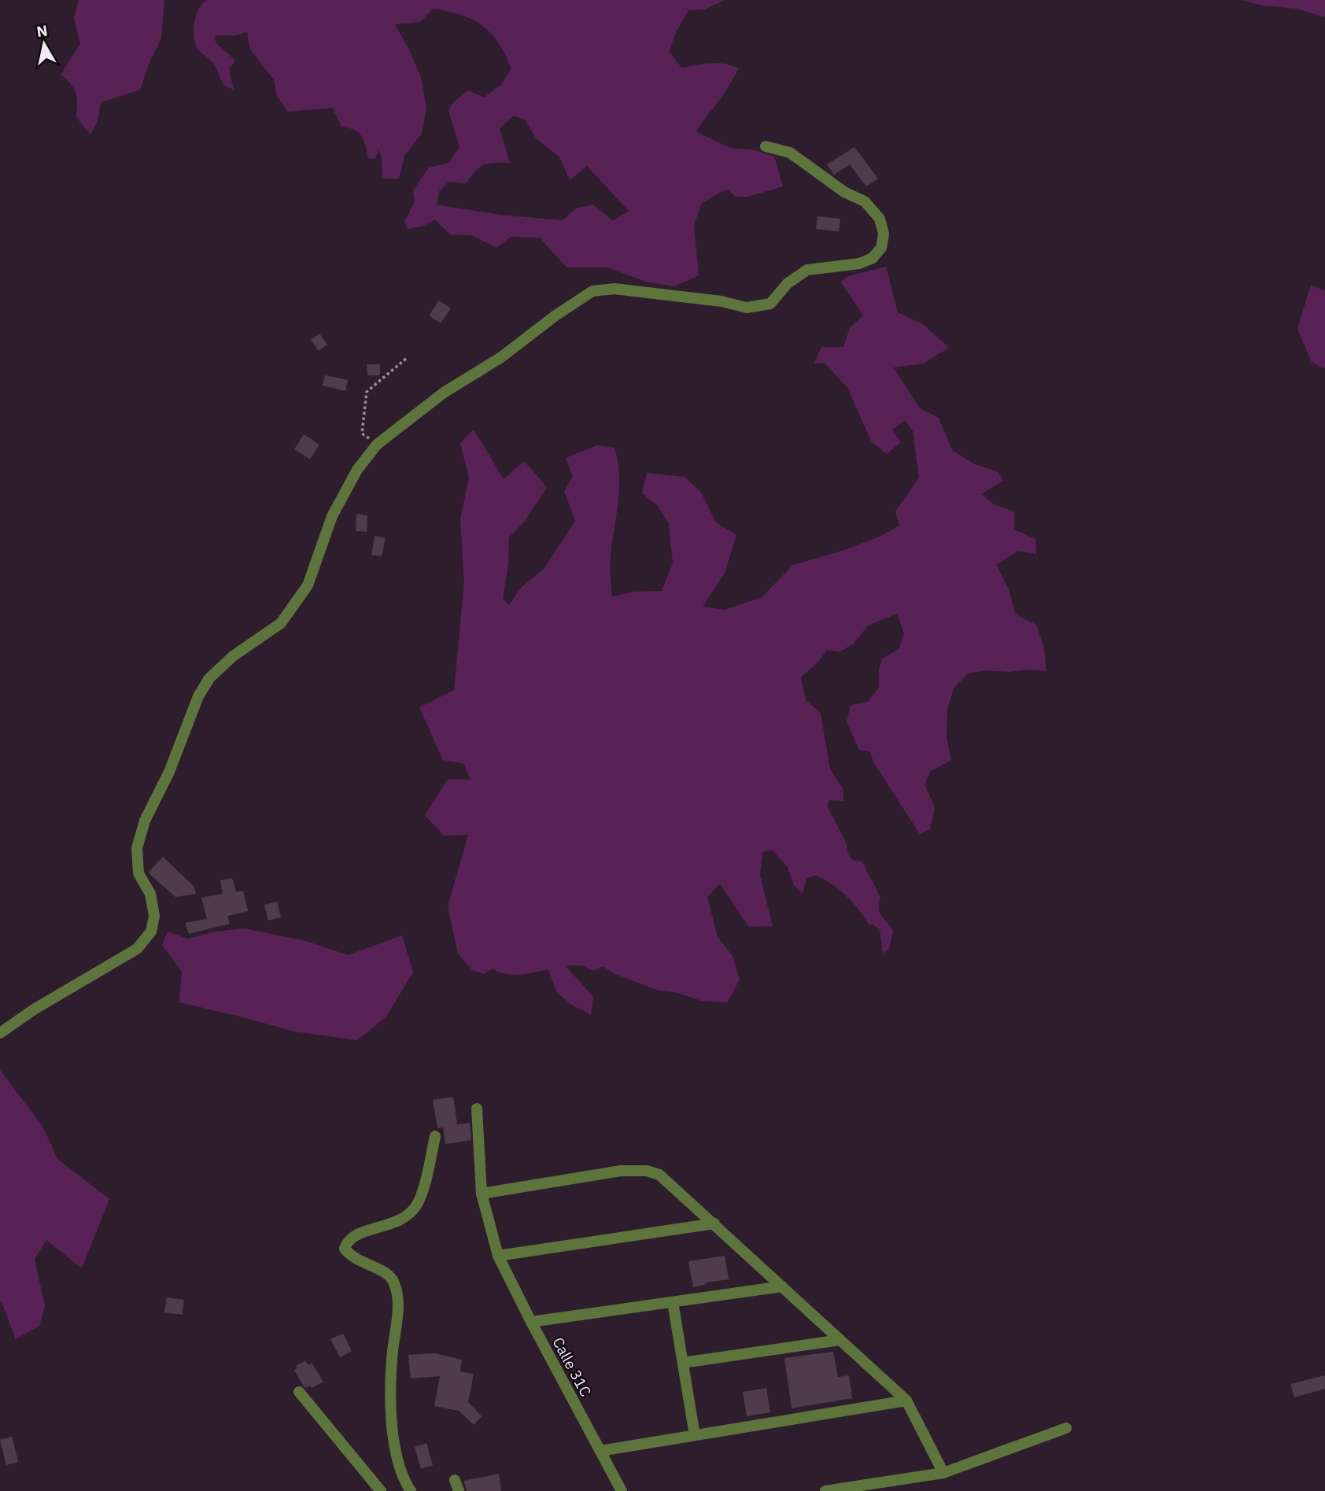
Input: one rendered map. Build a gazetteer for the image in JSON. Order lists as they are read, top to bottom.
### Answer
{
  "streets": {
    "street": ["Calle 31C"]
  },
  "north": "top"
}
